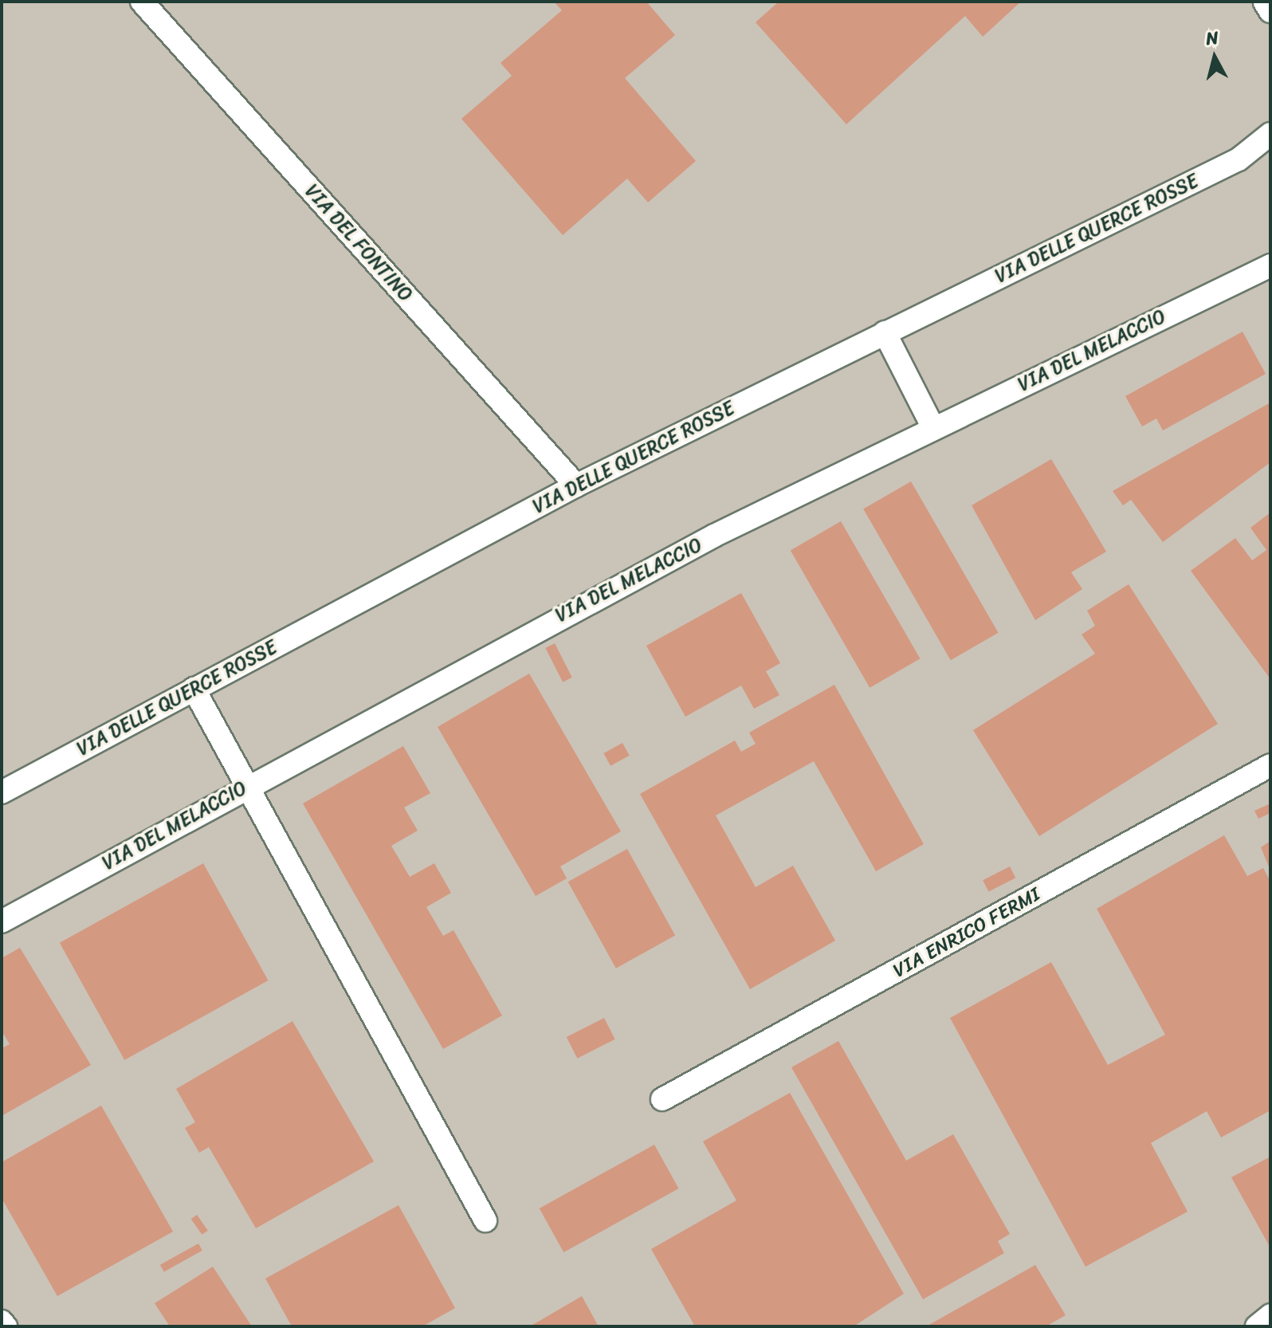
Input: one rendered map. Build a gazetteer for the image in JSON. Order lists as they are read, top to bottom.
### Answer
{
  "streets": {
    "street": [
      "VIA DELLE QUERCE ROSSE",
      "VIA DEL FONTINO",
      "VIA DEL MELACCIO",
      "VIA ENRICO FERMI"
    ]
  },
  "crossings": [
    ["VIA DELLE QUERCE ROSSE", "VIA DEL FONTINO"]
  ],
  "north": "top"
}
